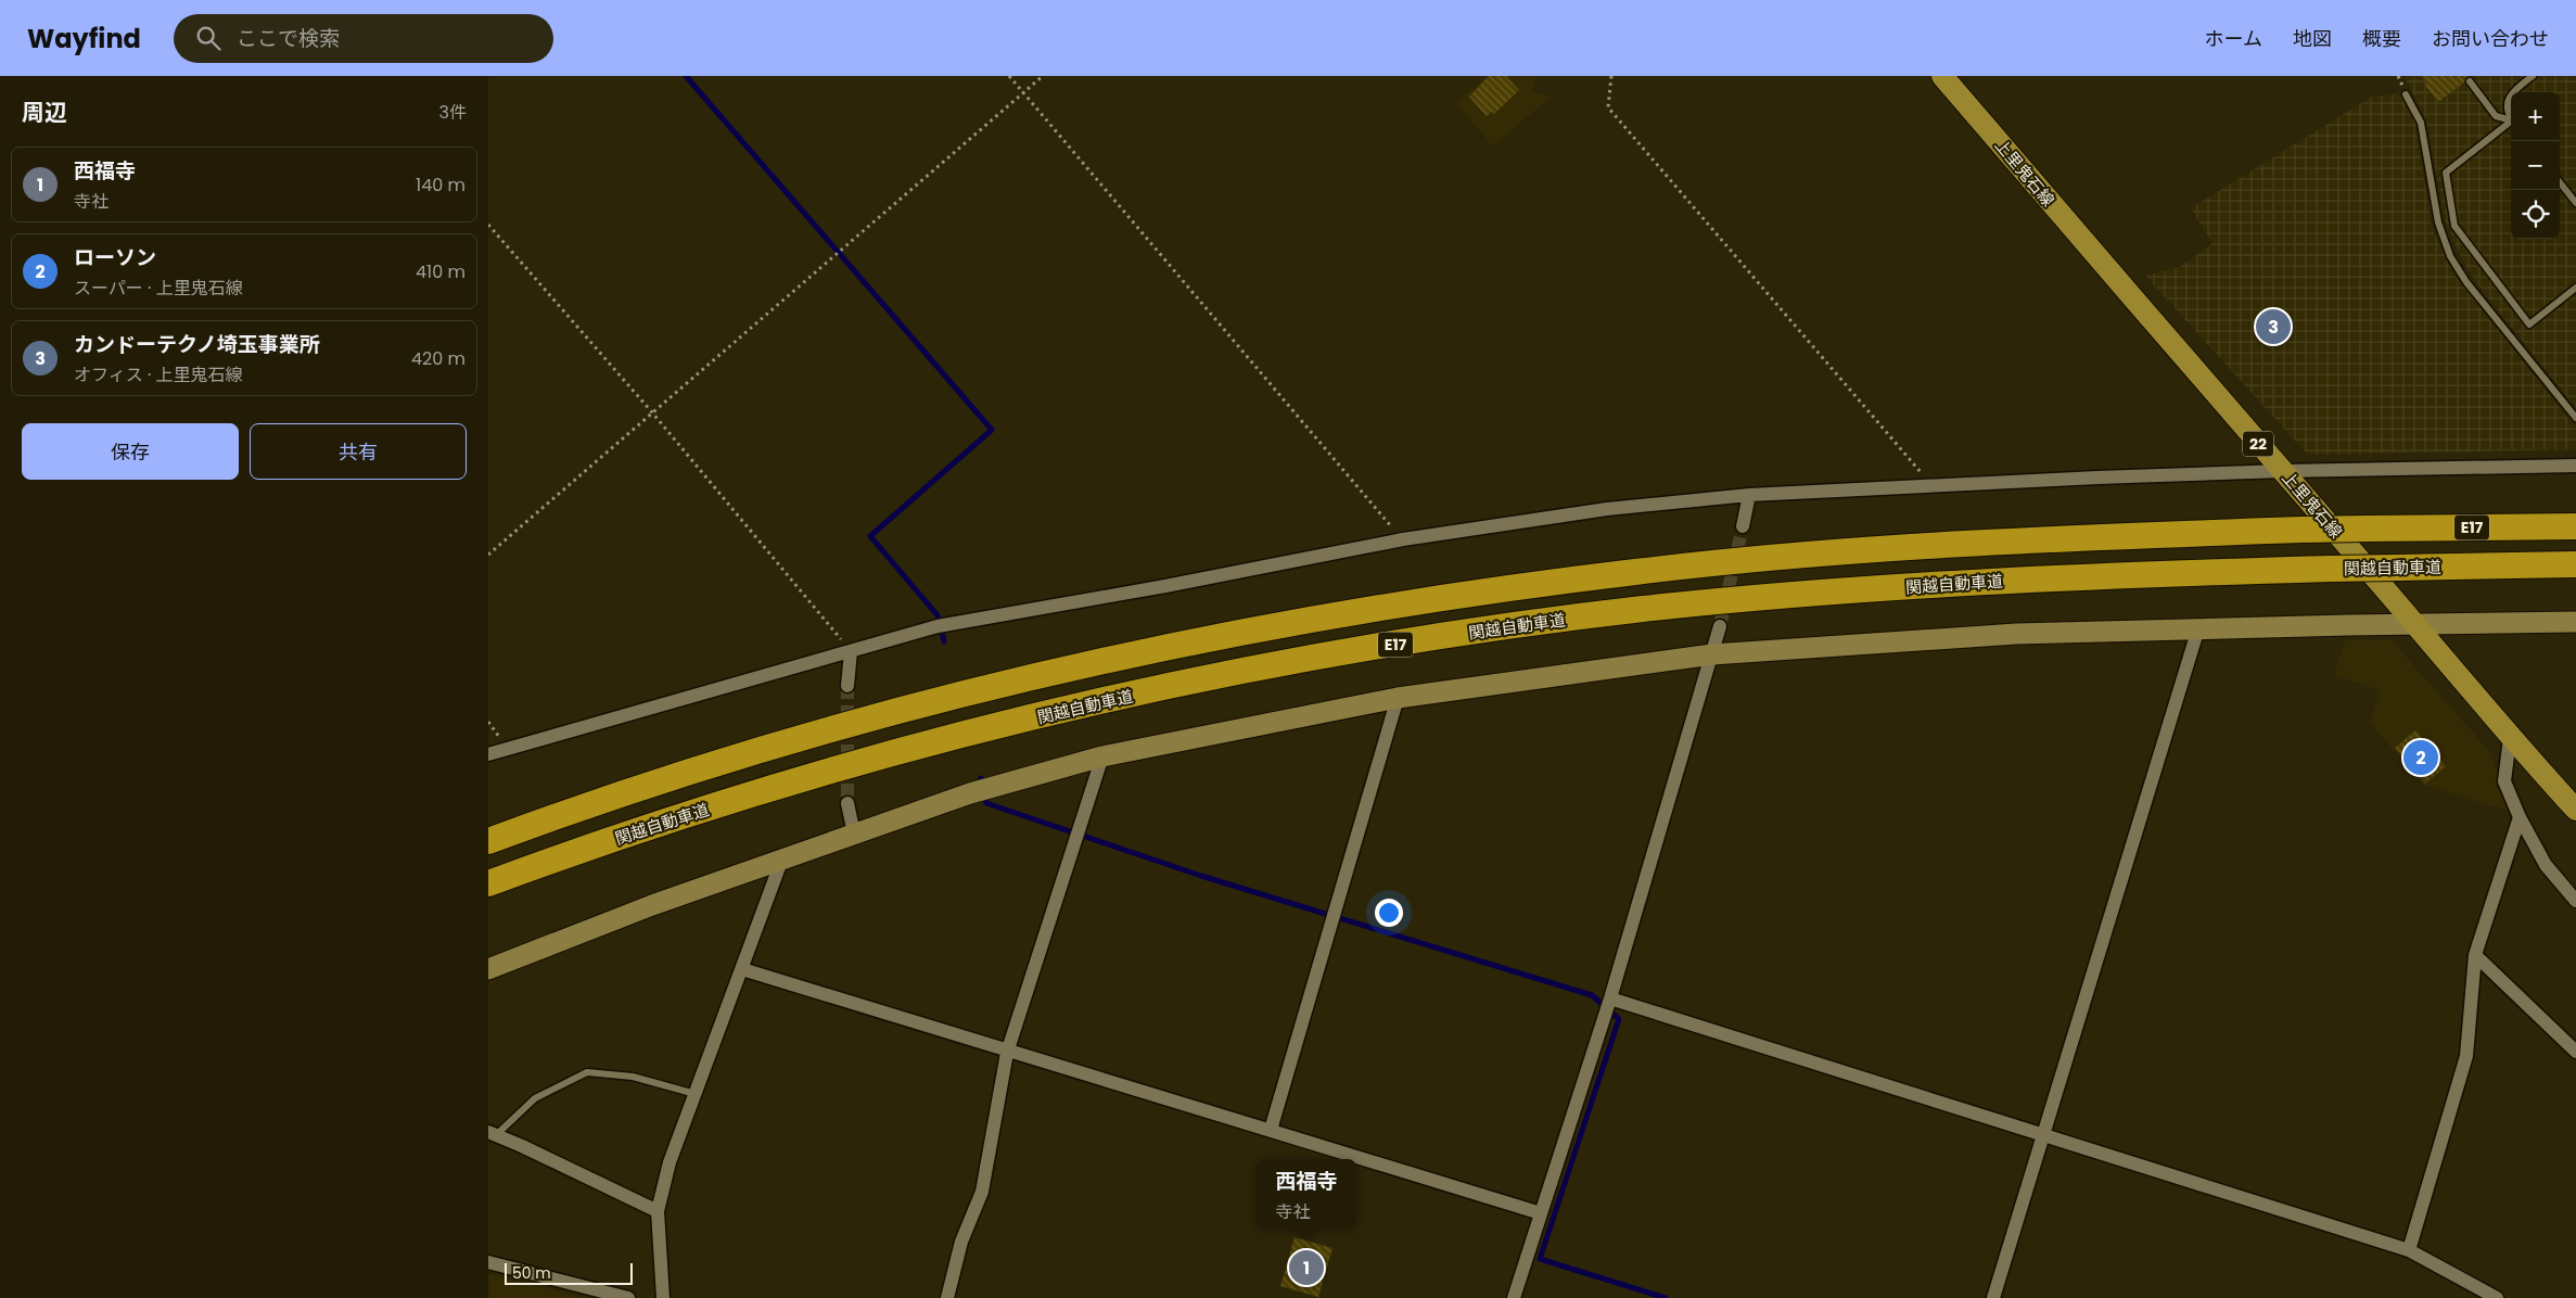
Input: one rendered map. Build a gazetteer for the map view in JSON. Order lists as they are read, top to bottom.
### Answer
{
  "streets": {
    "highway": ["E17", "関越自動車道"],
    "main road": ["上里鬼石線", "22"]
  },
  "scale_bar": "50 m",
  "page": {
    "header": "Wayfind",
    "search": "ここで検索",
    "nav": [
      "ホーム",
      "地図",
      "概要",
      "お問い合わせ"
    ],
    "heading": ["周辺", "3件"],
    "map_buttons": ["+", "−"],
    "list": [
      {
        "mark": "1",
        "name": "西福寺",
        "note": "寺社",
        "value": "140 m"
      },
      {
        "mark": "2",
        "name": "ローソン",
        "note": "スーパー · 上里鬼石線",
        "value": "410 m"
      },
      {
        "mark": "3",
        "name": "カンドーテクノ埼玉事業所",
        "note": "オフィス · 上里鬼石線",
        "value": "420 m"
      }
    ],
    "pins": ["3", "2", "1"],
    "buttons": ["保存", "共有"],
    "popup": ["西福寺", "寺社"],
    "scale": "50 m"
  }
}
